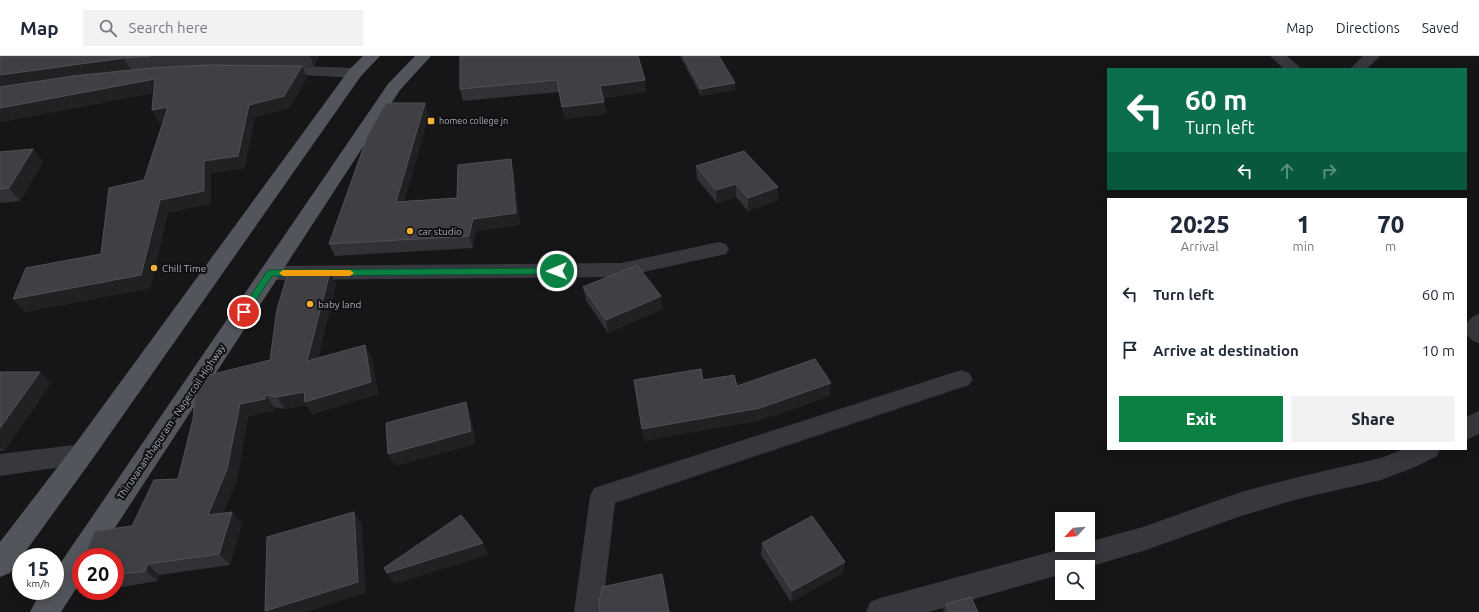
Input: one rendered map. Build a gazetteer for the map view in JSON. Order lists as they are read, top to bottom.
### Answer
{
  "streets": {
    "main road": ["Thiruvananthapuram - Nagercoil Highway"]
  },
  "places": {
    "transit": ["homeo college jn"],
    "other": ["car studio", "Chill Time", "baby land"]
  },
  "north": "bottom left",
  "page": {
    "header": "Map",
    "search": "Search here",
    "nav": ["Map", "Directions", "Saved"],
    "turn": ["60 m", "Turn left"],
    "eta": [
      "20:25",
      "Arrival",
      "1",
      "min",
      "70",
      "m"
    ],
    "list": [
      {
        "name": "Turn left",
        "value": "60 m"
      },
      {
        "name": "Arrive at destination",
        "value": "10 m"
      }
    ],
    "buttons": ["Exit", "Share"],
    "speed": "15 km/h",
    "limit": "20"
  }
}
